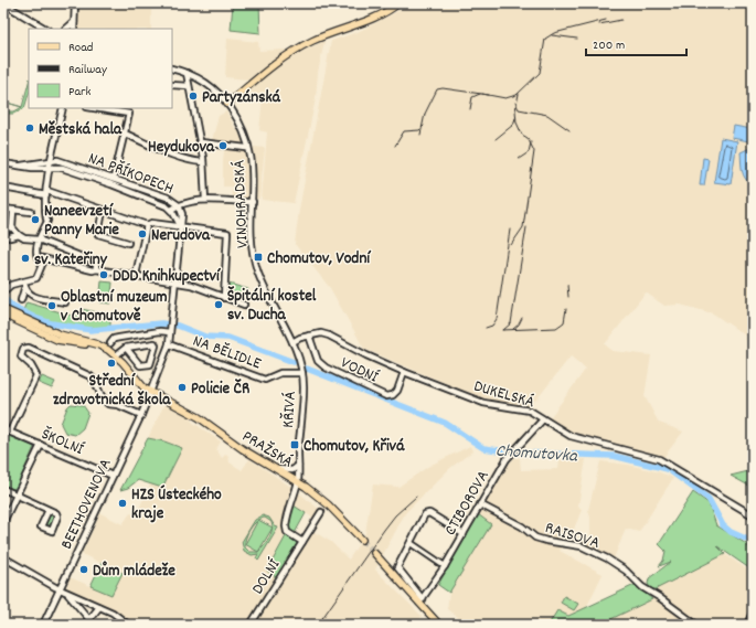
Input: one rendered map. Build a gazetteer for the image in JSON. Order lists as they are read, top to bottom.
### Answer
{
  "streets": {
    "main road": ["PRAŽSKÁ"],
    "street": [
      "NA PŘÍKOPECH",
      "VINOHRADSKÁ",
      "NA BĚLIDLE",
      "VODNÍ",
      "DUKELSKÁ",
      "KŘIVÁ",
      "ŠKOLNÍ",
      "CTIBOROVA",
      "BEETHOVENOVA",
      "RAISOVA",
      "DOLNÍ"
    ]
  },
  "crossings": [
    ["NA PŘÍKOPECH", "NA BĚLIDLE"],
    ["NA PŘÍKOPECH", "BEETHOVENOVA"],
    ["VINOHRADSKÁ", "DUKELSKÁ"],
    ["VINOHRADSKÁ", "KŘIVÁ"],
    ["NA BĚLIDLE", "KŘIVÁ"],
    ["NA BĚLIDLE", "BEETHOVENOVA"],
    ["VODNÍ", "DUKELSKÁ"],
    ["DUKELSKÁ", "KŘIVÁ"],
    ["DUKELSKÁ", "CTIBOROVA"],
    ["KŘIVÁ", "PRAŽSKÁ"],
    ["ŠKOLNÍ", "BEETHOVENOVA"],
    ["PRAŽSKÁ", "BEETHOVENOVA"],
    ["CTIBOROVA", "RAISOVA"]
  ],
  "water": ["Chomutovka"],
  "places": {
    "other": [
      "Partyzánská",
      "Městská hala",
      "Heydukova",
      "Naneevzetí Panny Marie",
      "Nerudova",
      "sv. Kateřiny",
      "DDD Knihkupectví",
      "Špitální kostel sv. Ducha",
      "Oblastní muzeum v Chomutově",
      "Střední zdravotnická škola",
      "Policie ČR",
      "HZS Ústeckého kraje",
      "Dům mládeže"
    ],
    "transit": ["Chomutov, Vodní", "Chomutov, Křivá"]
  },
  "legend": ["Road", "Railway", "Park"],
  "scale_bar": "200 m"
}
